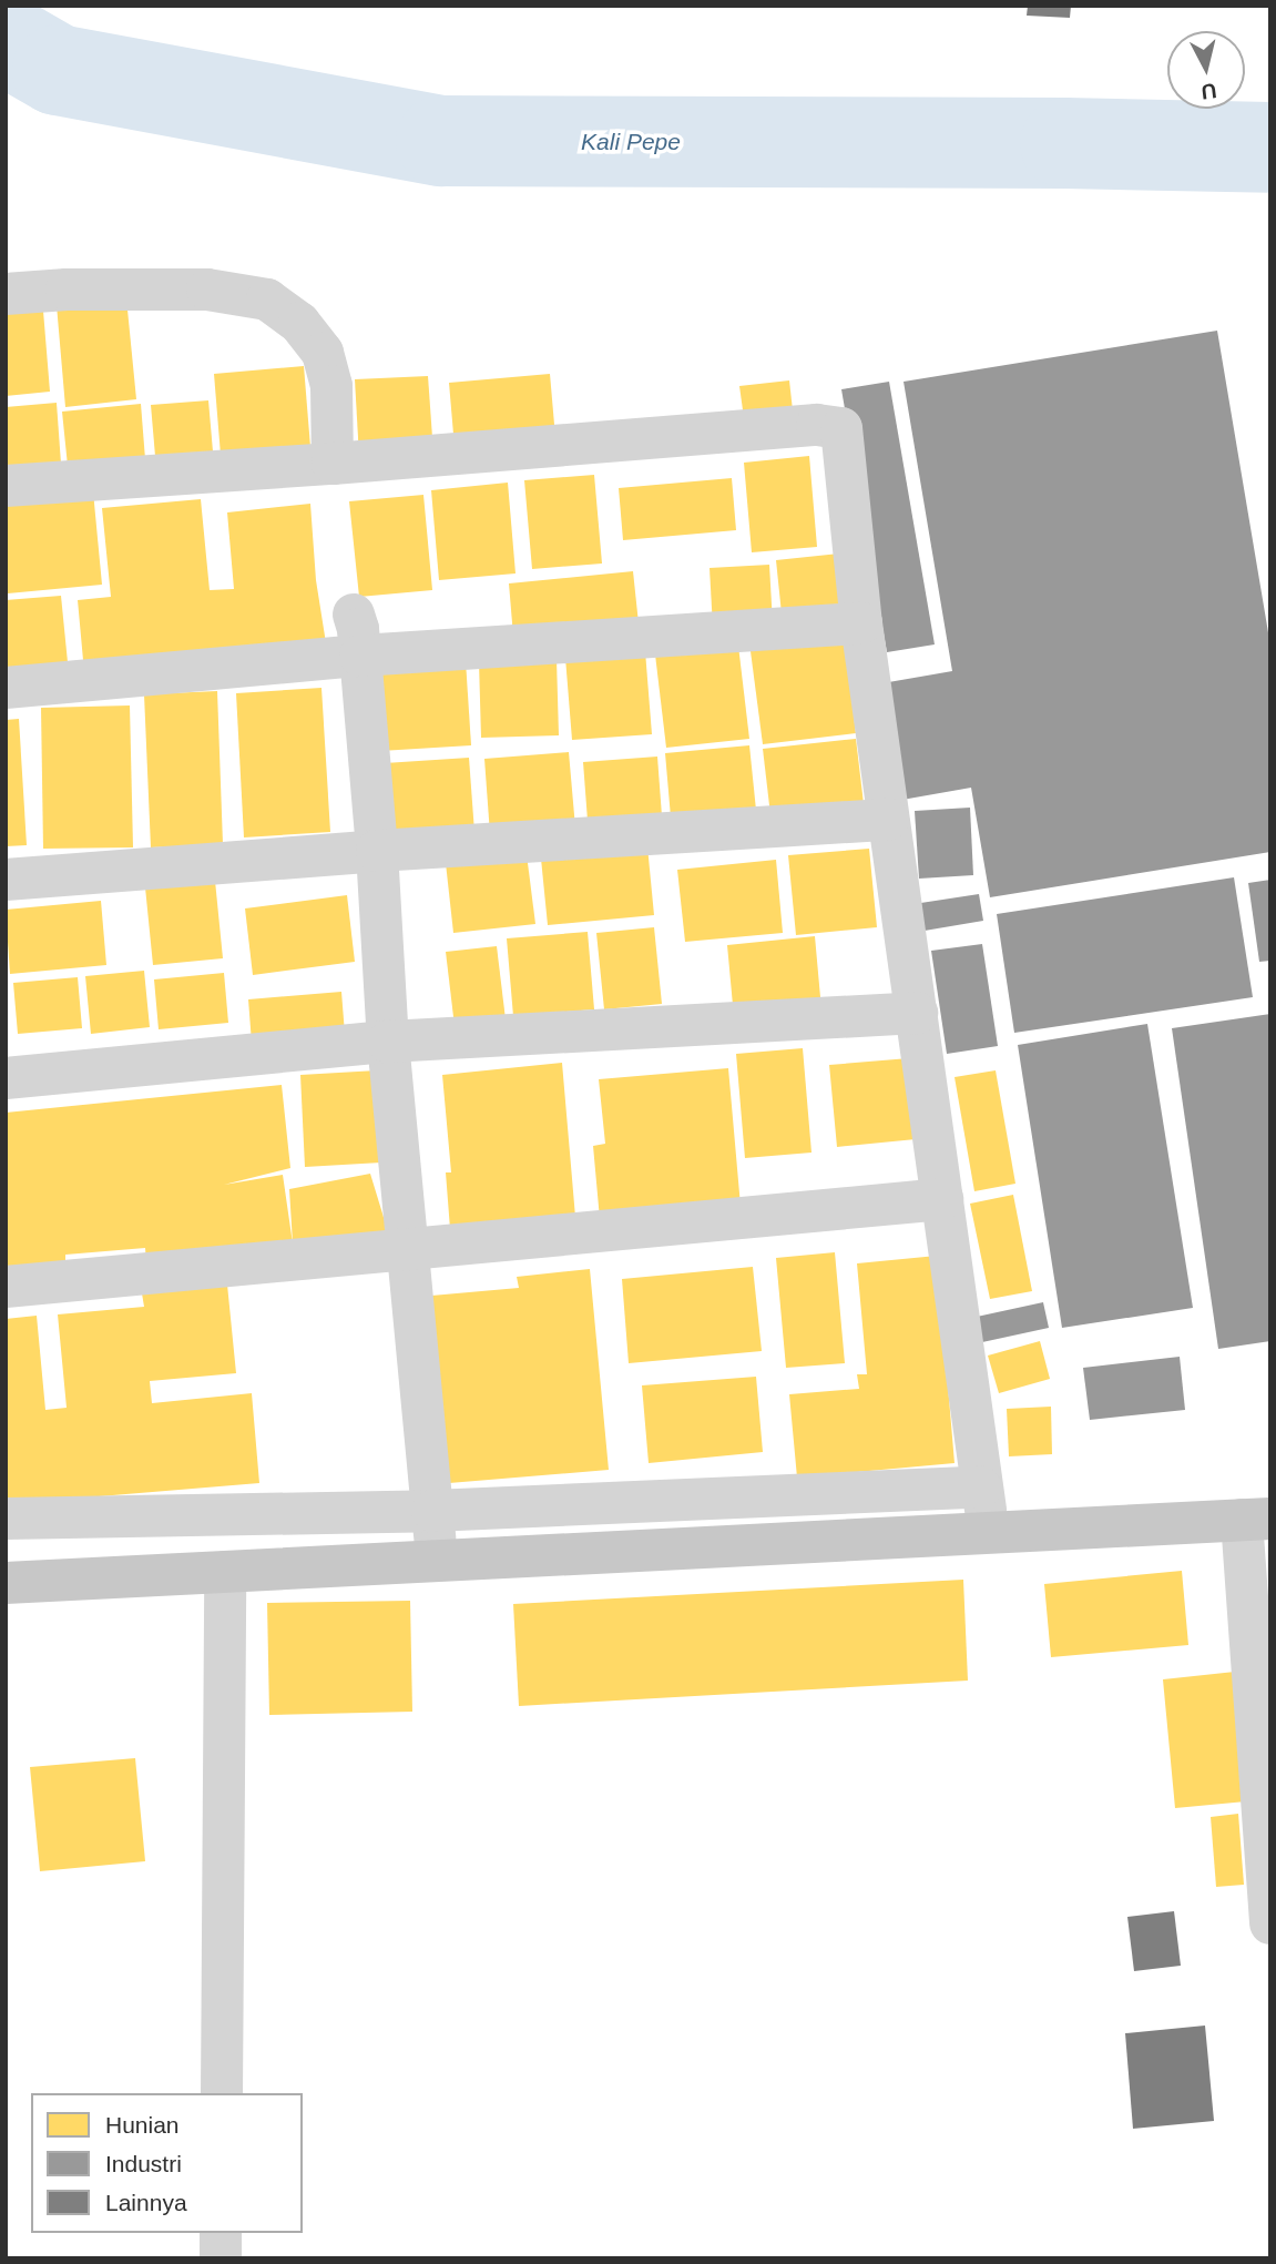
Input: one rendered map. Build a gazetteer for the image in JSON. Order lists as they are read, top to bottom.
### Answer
{
  "water": ["Kali Pepe"],
  "legend": ["Hunian", "Industri", "Lainnya"],
  "north": "bottom"
}
